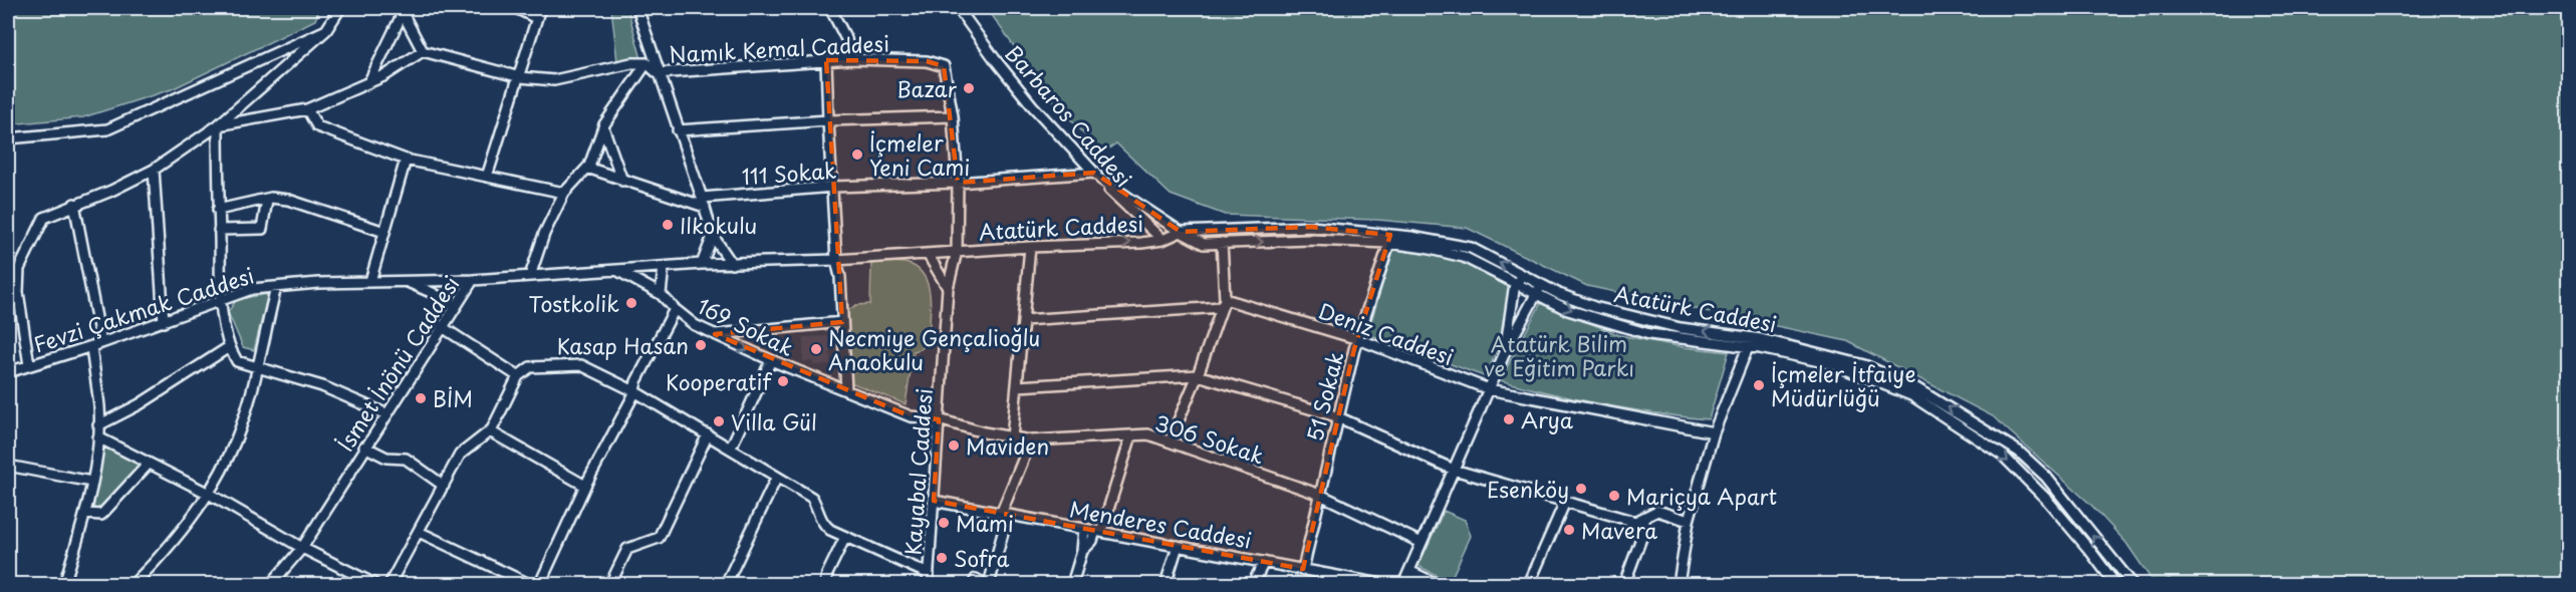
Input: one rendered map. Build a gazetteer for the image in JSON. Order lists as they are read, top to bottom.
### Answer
{
  "streets": {
    "street": [
      "Namık Kemal Caddesi",
      "Barbaros Caddesi",
      "111 Sokak",
      "Atatürk Caddesi",
      "Fevzi Çakmak Caddesi",
      "169 Sokak",
      "Deniz Caddesi",
      "İsmet İnönü Caddesi",
      "51 Sokak",
      "306 Sokak",
      "Kayabal Caddesi",
      "Menderes Caddesi"
    ]
  },
  "crossings": [
    ["Namık Kemal Caddesi", "111 Sokak"],
    ["Namık Kemal Caddesi", "Atatürk Caddesi"],
    ["Namık Kemal Caddesi", "Kayabal Caddesi"],
    ["Barbaros Caddesi", "111 Sokak"],
    ["Barbaros Caddesi", "Atatürk Caddesi"],
    ["111 Sokak", "Atatürk Caddesi"],
    ["Atatürk Caddesi", "İsmet İnönü Caddesi"],
    ["Atatürk Caddesi", "51 Sokak"],
    ["Atatürk Caddesi", "Kayabal Caddesi"],
    ["Fevzi Çakmak Caddesi", "İsmet İnönü Caddesi"],
    ["169 Sokak", "İsmet İnönü Caddesi"],
    ["169 Sokak", "306 Sokak"],
    ["169 Sokak", "Kayabal Caddesi"],
    ["Deniz Caddesi", "51 Sokak"],
    ["51 Sokak", "306 Sokak"],
    ["51 Sokak", "Menderes Caddesi"],
    ["306 Sokak", "Kayabal Caddesi"],
    ["Kayabal Caddesi", "Menderes Caddesi"]
  ],
  "parks": ["Atatürk Bilim ve Eğitim Parkı"],
  "places": [
    "Bazar",
    "İçmeler Yeni Cami",
    "Ilkokulu",
    "Tostkolik",
    "Kasap Hasan",
    "Necmiye Gençalioğlu Anaokulu",
    "Kooperatif",
    "İçmeler İtfaiye Müdürlüğü",
    "BİM",
    "Arya",
    "Villa Gül",
    "Maviden",
    "Esenköy",
    "Mariçya Apart",
    "Mami",
    "Mavera",
    "Sofra"
  ]
}
